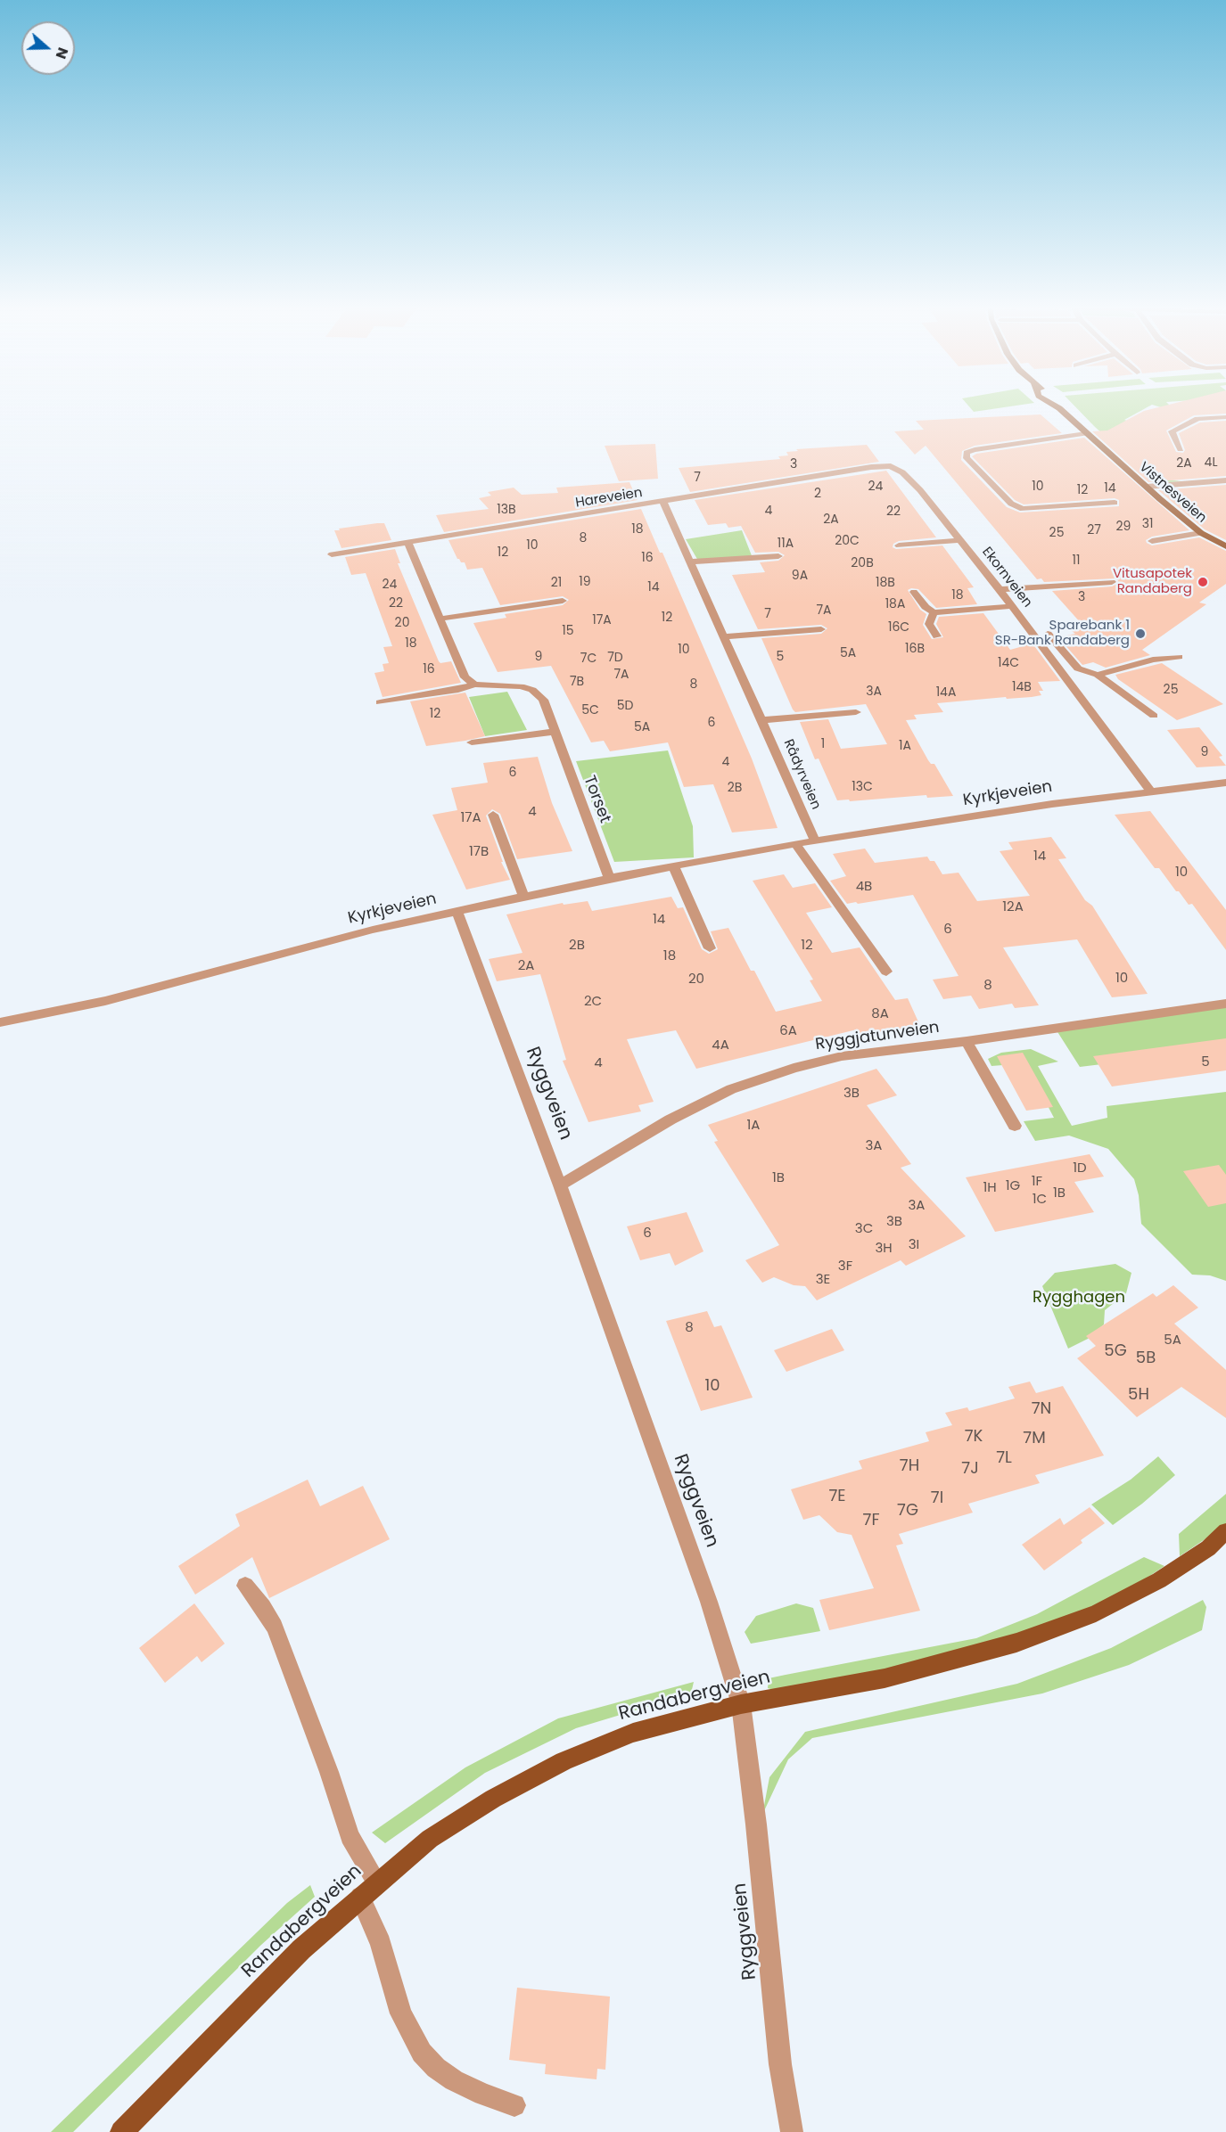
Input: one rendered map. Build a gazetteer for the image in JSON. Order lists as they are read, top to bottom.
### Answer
{
  "streets": {
    "main road": ["Vistnesveien", "Randabergveien"],
    "street": [
      "Hareveien",
      "Ekornveien",
      "Rådyrveien",
      "Kyrkjeveien",
      "Torset",
      "Ryggjatunveien",
      "Ryggveien"
    ]
  },
  "crossings": [
    ["Hareveien", "Ekornveien"],
    ["Hareveien", "Rådyrveien"],
    ["Ekornveien", "Kyrkjeveien"],
    ["Rådyrveien", "Kyrkjeveien"],
    ["Kyrkjeveien", "Torset"],
    ["Kyrkjeveien", "Ryggveien"],
    ["Ryggjatunveien", "Ryggveien"],
    ["Ryggveien", "Randabergveien"]
  ],
  "parks": ["Rygghagen"],
  "places": ["Vitusapotek Randaberg", "Sparebank 1 SR-Bank Randaberg"],
  "house_numbers": [
    "4L",
    "2A",
    "3",
    "7",
    "24",
    "10",
    "14",
    "12",
    "2",
    "13B",
    "4",
    "22",
    "2A",
    "31",
    "29",
    "18",
    "27",
    "25",
    "8",
    "20C",
    "11A",
    "10",
    "12",
    "16",
    "11",
    "20B",
    "9A",
    "19",
    "21",
    "18B",
    "24",
    "14",
    "18",
    "3",
    "22",
    "18A",
    "7A",
    "7",
    "12",
    "17A",
    "20",
    "16C",
    "15",
    "18",
    "16B",
    "10",
    "5A",
    "9",
    "5",
    "7D",
    "7C",
    "14C",
    "16",
    "7A",
    "7B",
    "8",
    "14B",
    "25",
    "3A",
    "14A",
    "5D",
    "5C",
    "12",
    "6",
    "5A",
    "1",
    "1A",
    "9",
    "4",
    "6",
    "13C",
    "2B",
    "4",
    "17A",
    "17B",
    "14",
    "10",
    "4B",
    "12A",
    "14",
    "6",
    "2B",
    "12",
    "18",
    "2A",
    "10",
    "20",
    "8",
    "2C",
    "8A",
    "6A",
    "4A",
    "5",
    "4",
    "3B",
    "1A",
    "3A",
    "1D",
    "1B",
    "1F",
    "1G",
    "1H",
    "1B",
    "1C",
    "3A",
    "3B",
    "3C",
    "6",
    "3I",
    "3H",
    "3F",
    "3E",
    "8",
    "5A",
    "5G",
    "5B",
    "10",
    "5H",
    "7N",
    "7K",
    "7M",
    "7L",
    "7H",
    "7J",
    "7E",
    "7I",
    "7G",
    "7F"
  ],
  "north": "right"
}
